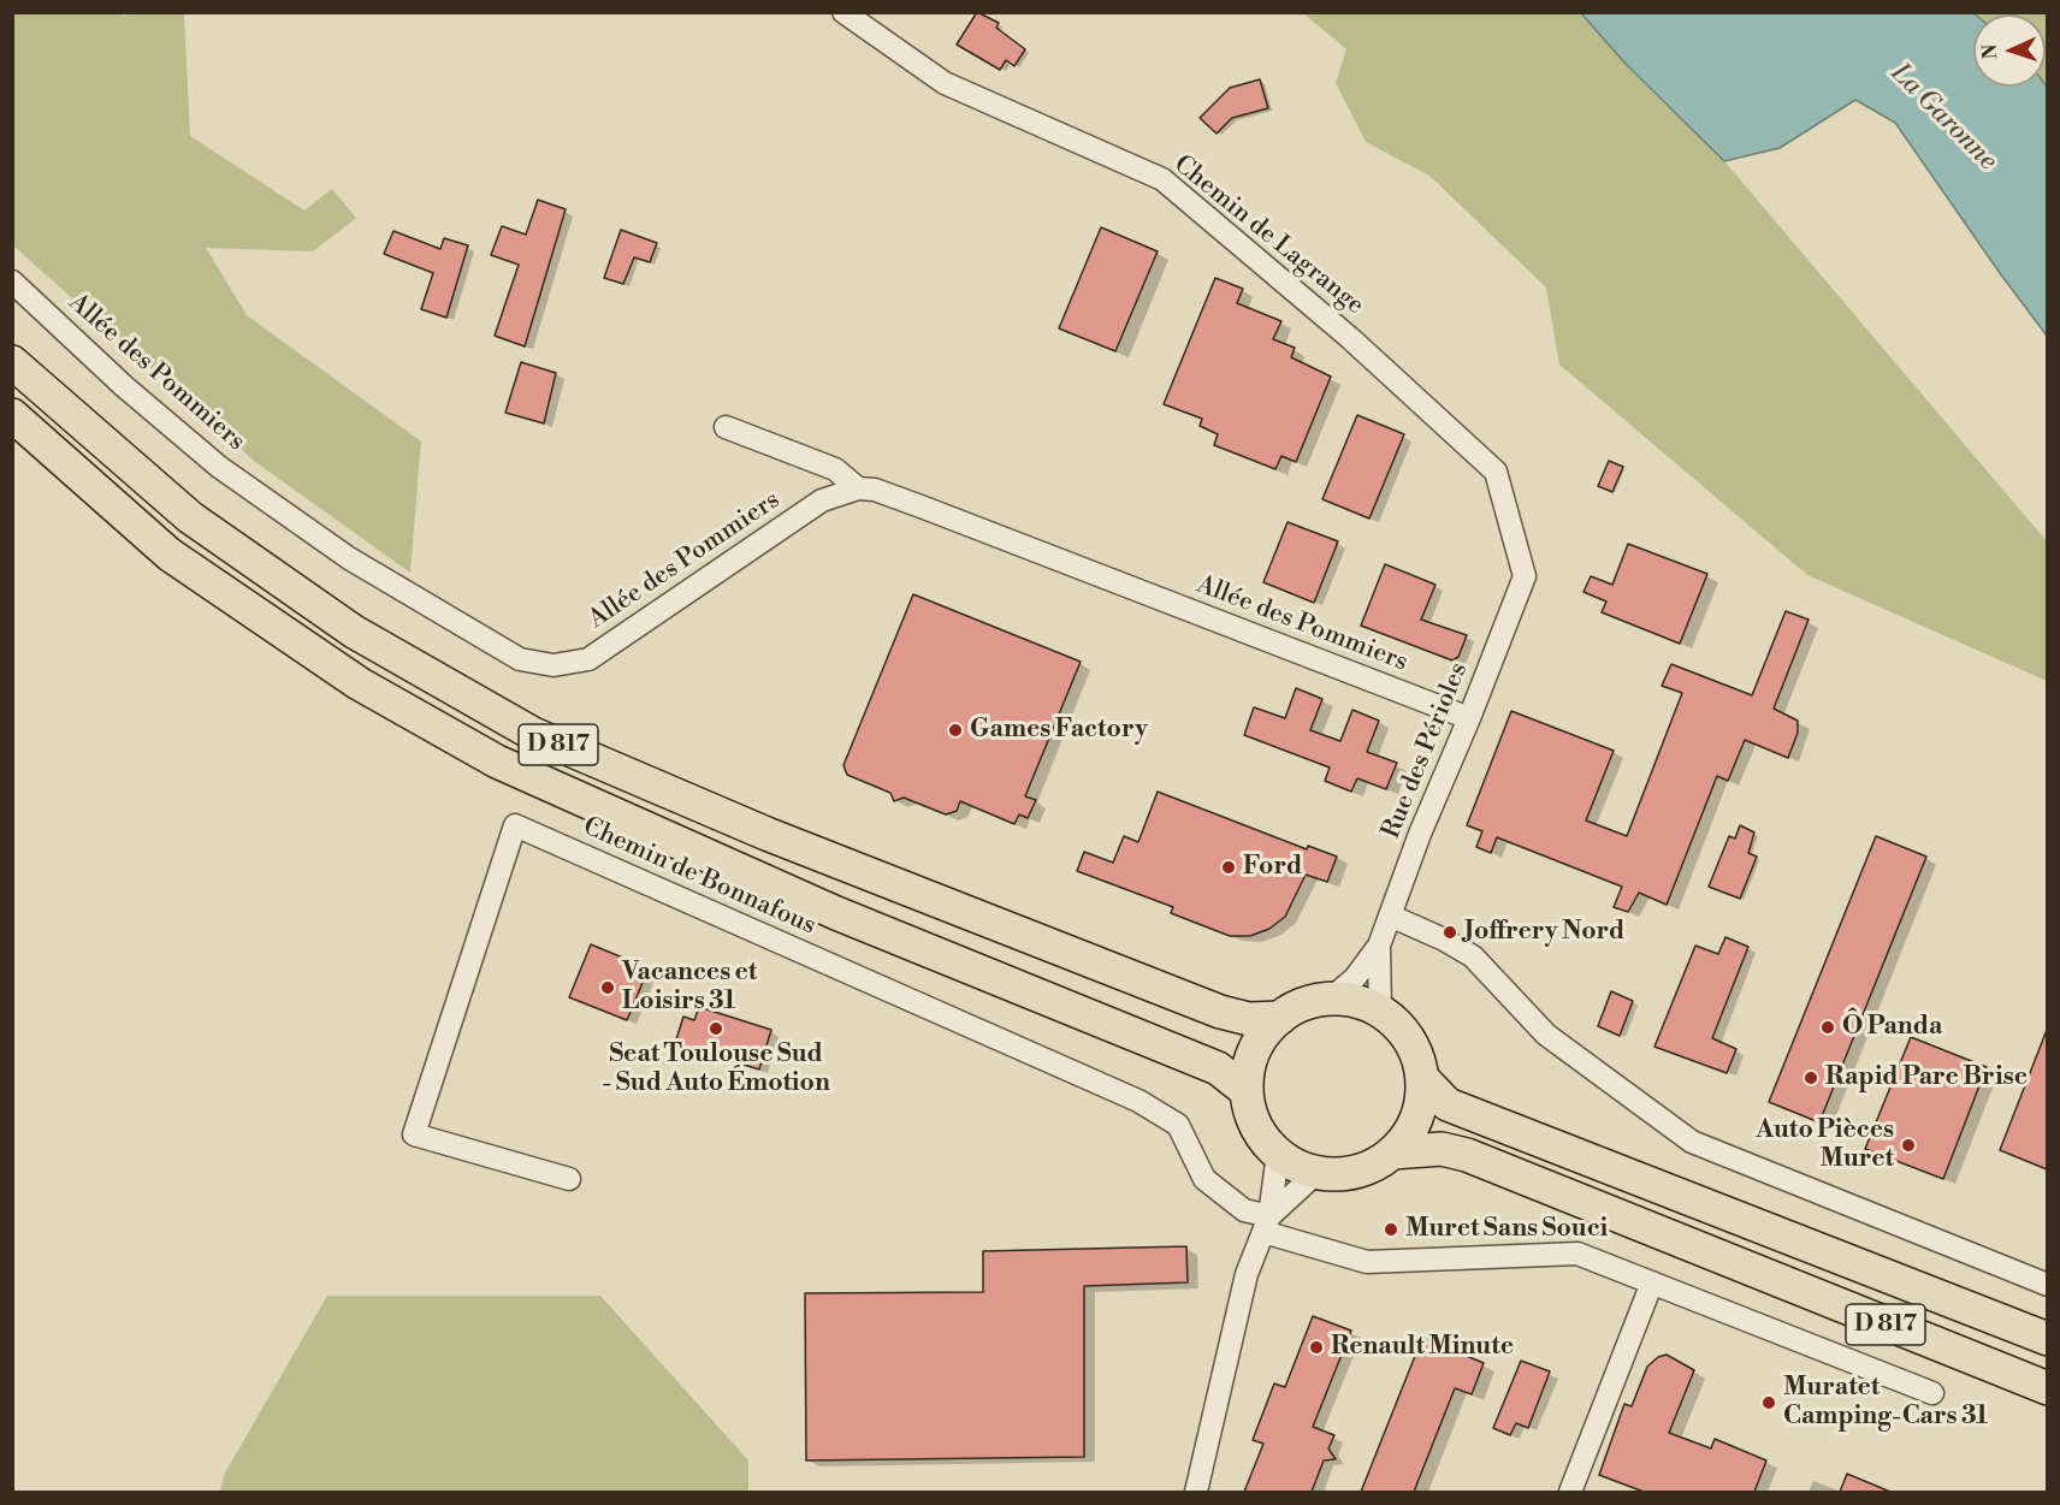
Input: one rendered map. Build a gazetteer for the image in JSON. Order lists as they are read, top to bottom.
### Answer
{
  "streets": {
    "main road": ["D 817"],
    "street": [
      "Chemin de Lagrange",
      "Allée des Pommiers",
      "Rue des Périoles",
      "Chemin de Bonnafous"
    ]
  },
  "crossings": [
    ["Chemin de Lagrange", "Rue des Périoles"],
    ["Allée des Pommiers", "Rue des Périoles"],
    ["D 817", "Rue des Périoles"]
  ],
  "water": ["La Garonne"],
  "places": [
    "Games Factory",
    "Ford",
    "Joffrery Nord",
    "Vacances et Loisirs 31",
    "Ô Panda",
    "Seat Toulouse Sud - Sud Auto Émotion",
    "Rapid Pare Brise",
    "Auto Pièces Muret",
    "Muret Sans Souci",
    "Renault Minute",
    "Muratet Camping-Cars 31"
  ],
  "north": "left"
}
